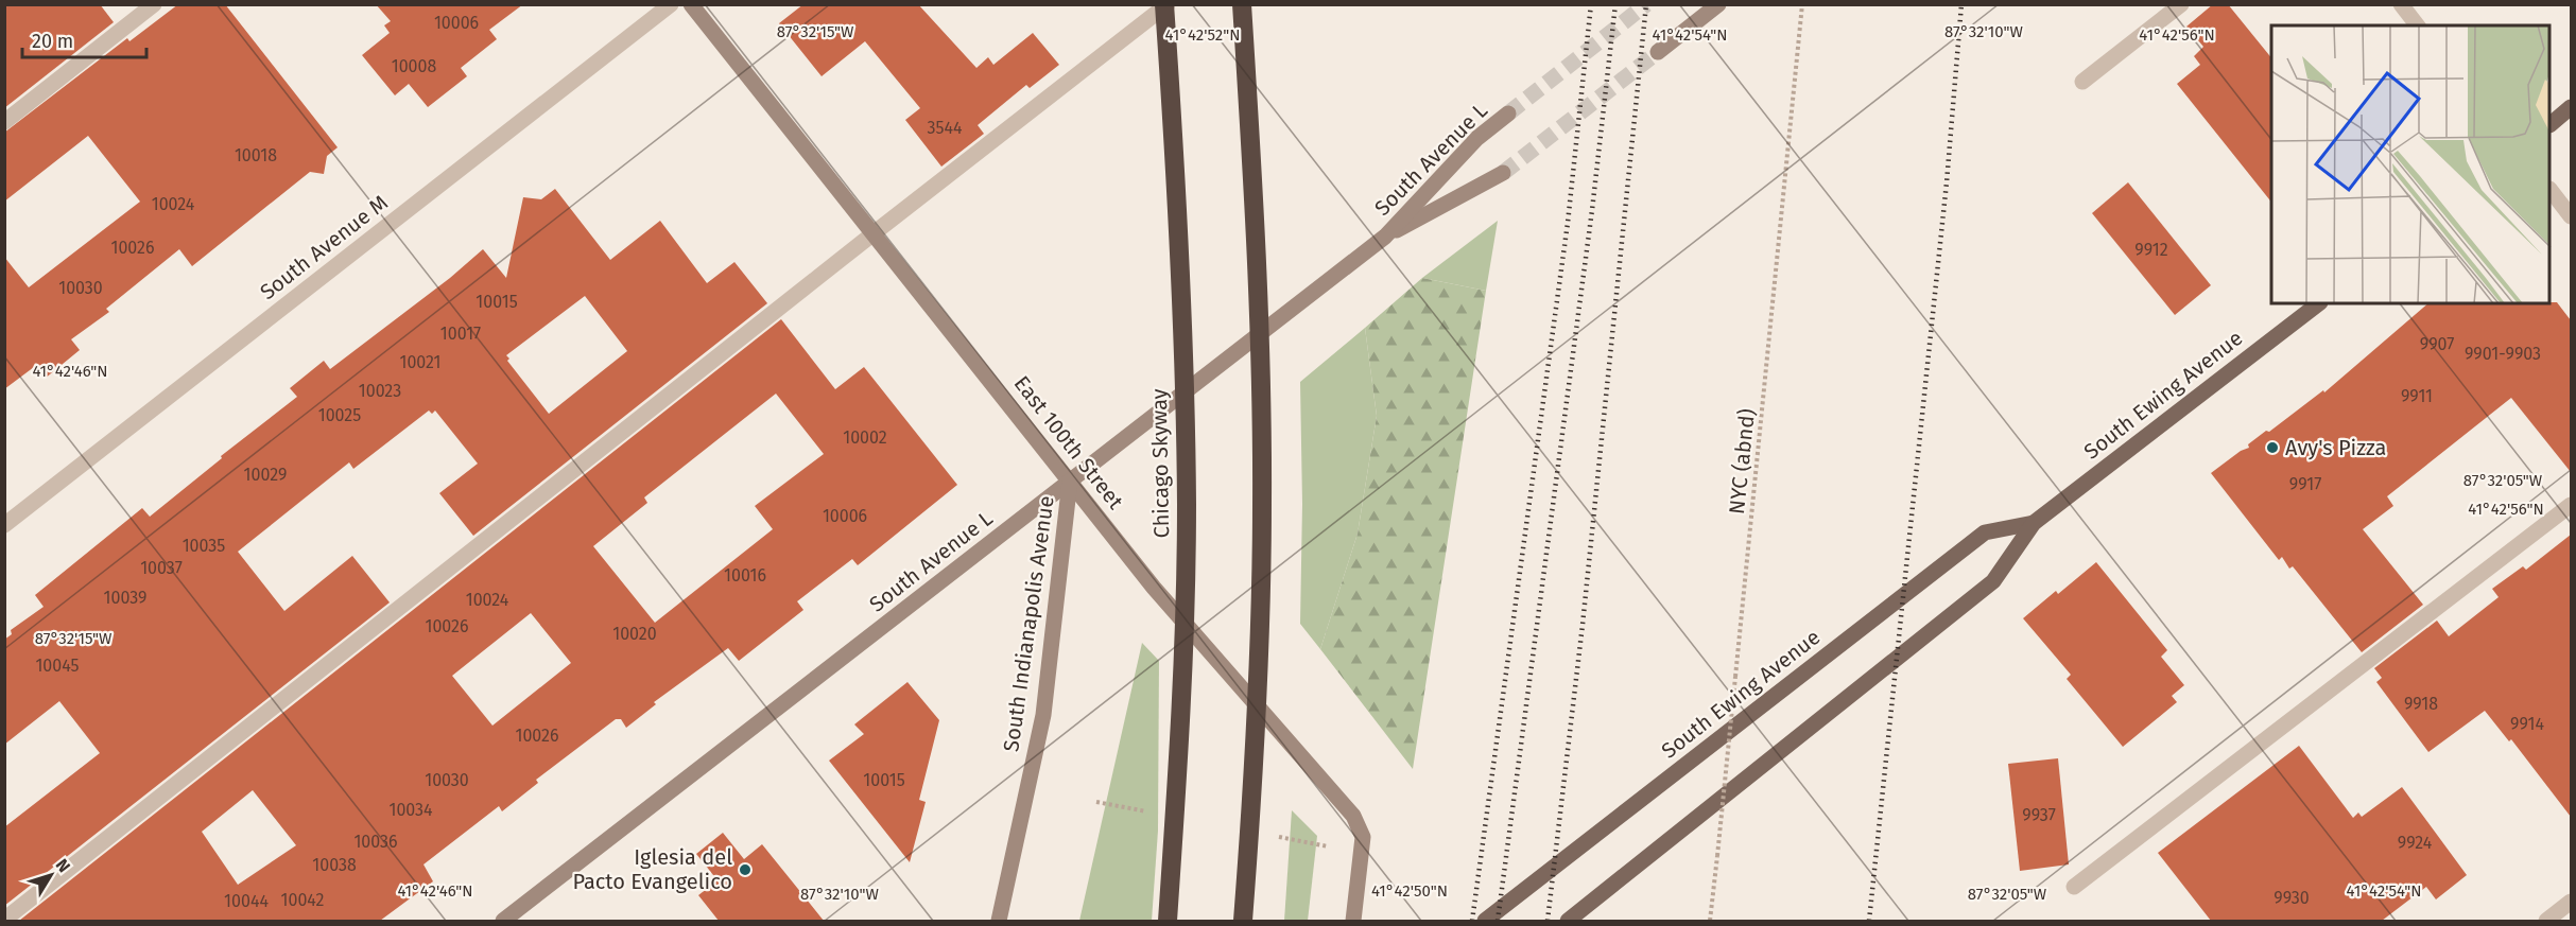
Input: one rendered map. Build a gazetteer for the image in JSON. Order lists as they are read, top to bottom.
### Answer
{
  "streets": {
    "highway": ["Chicago Skyway"],
    "main road": ["South Ewing Avenue"],
    "street": [
      "South Avenue L",
      "South Avenue M",
      "East 100th Street",
      "South Indianapolis Avenue"
    ],
    "path": ["NYC (abnd)"]
  },
  "crossings": [
    ["South Avenue L", "East 100th Street"],
    ["South Avenue L", "South Indianapolis Avenue"],
    ["East 100th Street", "South Indianapolis Avenue"]
  ],
  "places": ["Avy's Pizza", "Iglesia del Pacto Evangelico"],
  "house_numbers": [
    "10006",
    "10008",
    "3544",
    "10018",
    "10024",
    "10026",
    "9912",
    "10030",
    "10015",
    "10017",
    "9907",
    "9901-9903",
    "10021",
    "10023",
    "9911",
    "10025",
    "10002",
    "10029",
    "9917",
    "10006",
    "10035",
    "10037",
    "10016",
    "10039",
    "10024",
    "10026",
    "10020",
    "10045",
    "9918",
    "9914",
    "10026",
    "10030",
    "10015",
    "10034",
    "9937",
    "10036",
    "9924",
    "10038",
    "9930",
    "10042",
    "10044"
  ],
  "scale_bar": "20 m",
  "north": "top right",
  "coordinates": [
    "87°32'15\"W",
    "87°32'10\"W",
    "41°42'52\"N",
    "41°42'54\"N",
    "41°42'56\"N",
    "41°42'46\"N",
    "87°32'05\"W",
    "41°42'50\"N"
  ]
}
